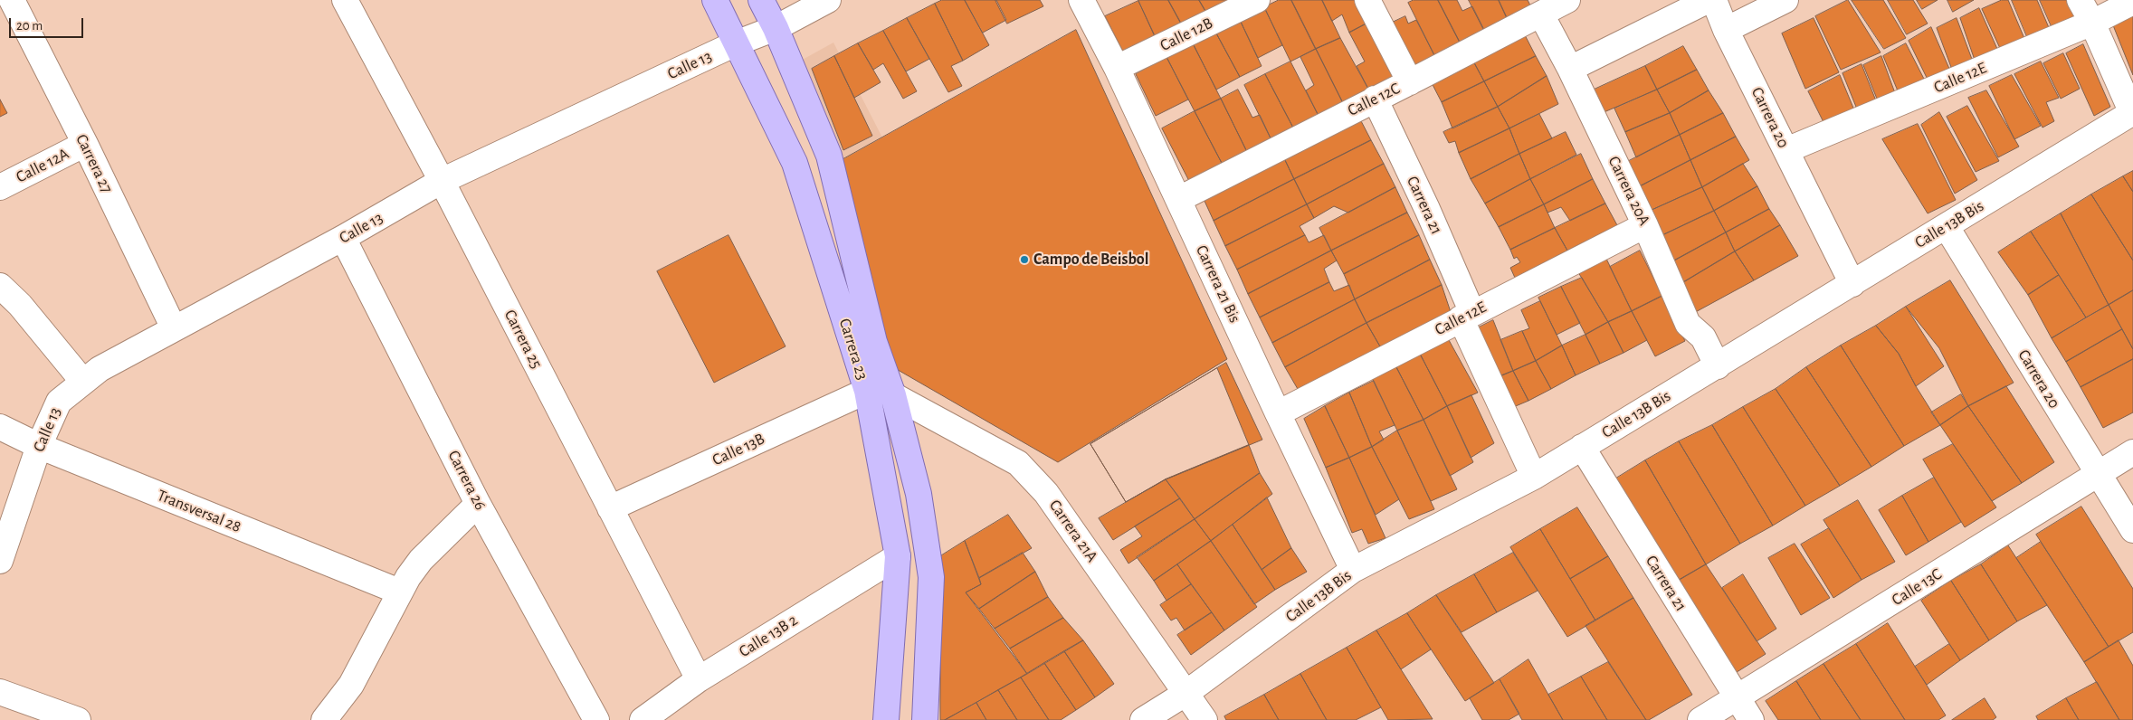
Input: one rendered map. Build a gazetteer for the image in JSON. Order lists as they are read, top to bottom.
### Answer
{
  "streets": {
    "main road": ["Carrera 23"],
    "street": [
      "Calle 12B",
      "Calle 13",
      "Calle 12E",
      "Calle 12C",
      "Carrera 20",
      "Carrera 27",
      "Calle 12A",
      "Carrera 20A",
      "Carrera 21",
      "Calle 13B Bis",
      "Carrera 21 Bis",
      "Carrera 25",
      "Calle 13B",
      "Carrera 26",
      "Transversal 28",
      "Carrera 21A",
      "Calle 13C",
      "Calle 13B 2"
    ]
  },
  "crossings": [
    ["Calle 12B", "Carrera 21 Bis"],
    ["Calle 13", "Carrera 27"],
    ["Calle 13", "Carrera 25"],
    ["Calle 13", "Carrera 23"],
    ["Calle 13", "Carrera 26"],
    ["Calle 13", "Transversal 28"],
    ["Calle 12E", "Carrera 20"],
    ["Calle 12E", "Carrera 20A"],
    ["Calle 12E", "Carrera 21"],
    ["Calle 12E", "Carrera 21 Bis"],
    ["Calle 12C", "Carrera 20A"],
    ["Calle 12C", "Carrera 21"],
    ["Calle 12C", "Carrera 21 Bis"],
    ["Carrera 20", "Calle 13B Bis"],
    ["Carrera 20", "Calle 13C"],
    ["Carrera 27", "Calle 12A"],
    ["Carrera 20A", "Calle 13B Bis"],
    ["Carrera 21", "Calle 13B Bis"],
    ["Carrera 21", "Calle 13C"],
    ["Calle 13B Bis", "Carrera 21 Bis"],
    ["Calle 13B Bis", "Carrera 21A"],
    ["Carrera 25", "Calle 13B"],
    ["Carrera 25", "Calle 13B 2"],
    ["Carrera 23", "Calle 13B"],
    ["Carrera 23", "Carrera 21A"],
    ["Carrera 23", "Calle 13B 2"]
  ],
  "places": ["Campo de Beisbol"],
  "scale_bar": "20 m"
}
